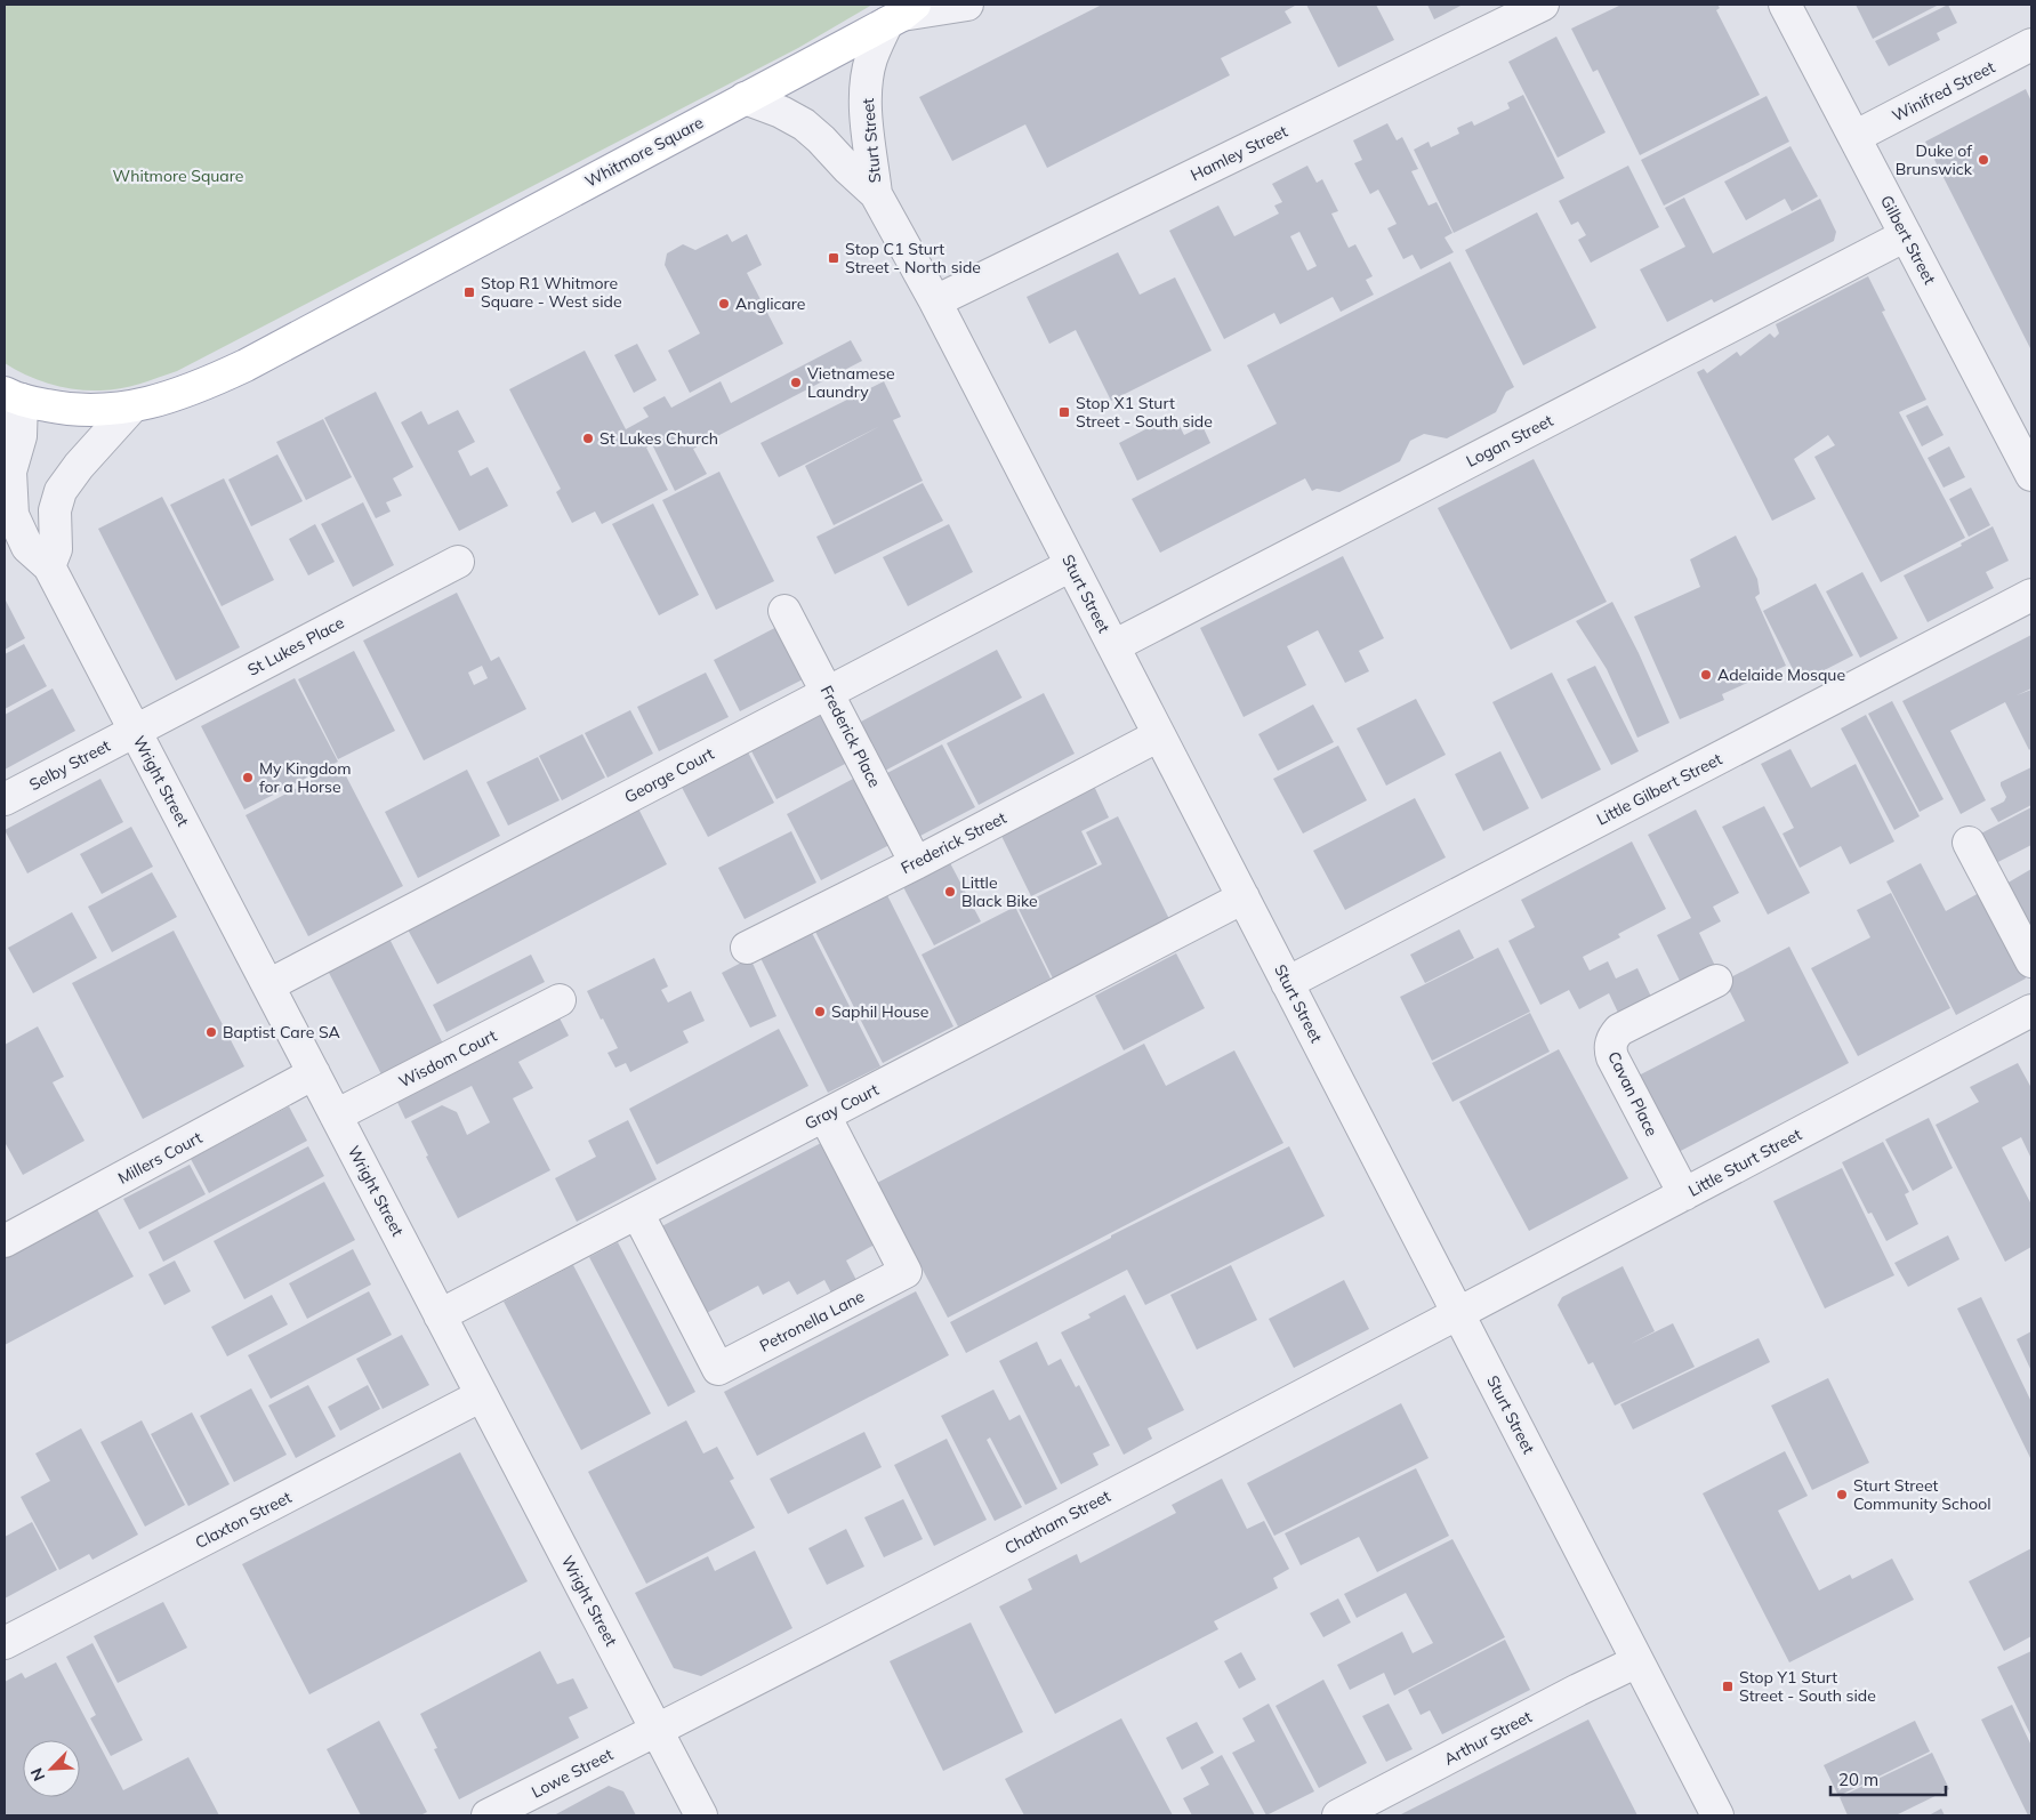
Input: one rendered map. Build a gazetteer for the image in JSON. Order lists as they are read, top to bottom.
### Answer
{
  "streets": {
    "main road": ["Whitmore Square"],
    "street": [
      "Winifred Street",
      "Sturt Street",
      "Hamley Street",
      "Gilbert Street",
      "Logan Street",
      "St Lukes Place",
      "Frederick Place",
      "Selby Street",
      "George Court",
      "Wright Street",
      "Little Gilbert Street",
      "Frederick Street",
      "Wisdom Court",
      "Cavan Place",
      "Gray Court",
      "Millers Court",
      "Little Sturt Street",
      "Petronella Lane",
      "Claxton Street",
      "Chatham Street",
      "Arthur Street",
      "Lowe Street"
    ]
  },
  "crossings": [
    ["Winifred Street", "Gilbert Street"],
    ["Sturt Street", "Whitmore Square"],
    ["Sturt Street", "Hamley Street"],
    ["Sturt Street", "Logan Street"],
    ["Sturt Street", "George Court"],
    ["Sturt Street", "Little Gilbert Street"],
    ["Sturt Street", "Frederick Street"],
    ["Sturt Street", "Gray Court"],
    ["Sturt Street", "Little Sturt Street"],
    ["Sturt Street", "Chatham Street"],
    ["Sturt Street", "Arthur Street"],
    ["Whitmore Square", "Wright Street"],
    ["Gilbert Street", "Logan Street"],
    ["St Lukes Place", "Selby Street"],
    ["St Lukes Place", "Wright Street"],
    ["Frederick Place", "George Court"],
    ["Frederick Place", "Frederick Street"],
    ["Selby Street", "Wright Street"],
    ["George Court", "Wright Street"],
    ["Wright Street", "Wisdom Court"],
    ["Wright Street", "Gray Court"],
    ["Wright Street", "Millers Court"],
    ["Wright Street", "Claxton Street"],
    ["Wright Street", "Chatham Street"],
    ["Wright Street", "Lowe Street"],
    ["Cavan Place", "Little Sturt Street"],
    ["Gray Court", "Petronella Lane"],
    ["Little Sturt Street", "Chatham Street"],
    ["Chatham Street", "Lowe Street"]
  ],
  "parks": ["Whitmore Square"],
  "places": {
    "other": [
      "Duke of Brunswick",
      "Anglicare",
      "Vietnamese Laundry",
      "St Lukes Church",
      "Adelaide Mosque",
      "My Kingdom for a Horse",
      "Little Black Bike",
      "Saphil House",
      "Baptist Care SA",
      "Sturt Street Community School"
    ],
    "transit": [
      "Stop C1 Sturt Street - North side",
      "Stop R1 Whitmore Square - West side",
      "Stop X1 Sturt Street - South side",
      "Stop Y1 Sturt Street - South side"
    ]
  },
  "scale_bar": "20 m",
  "north": "bottom left"
}
